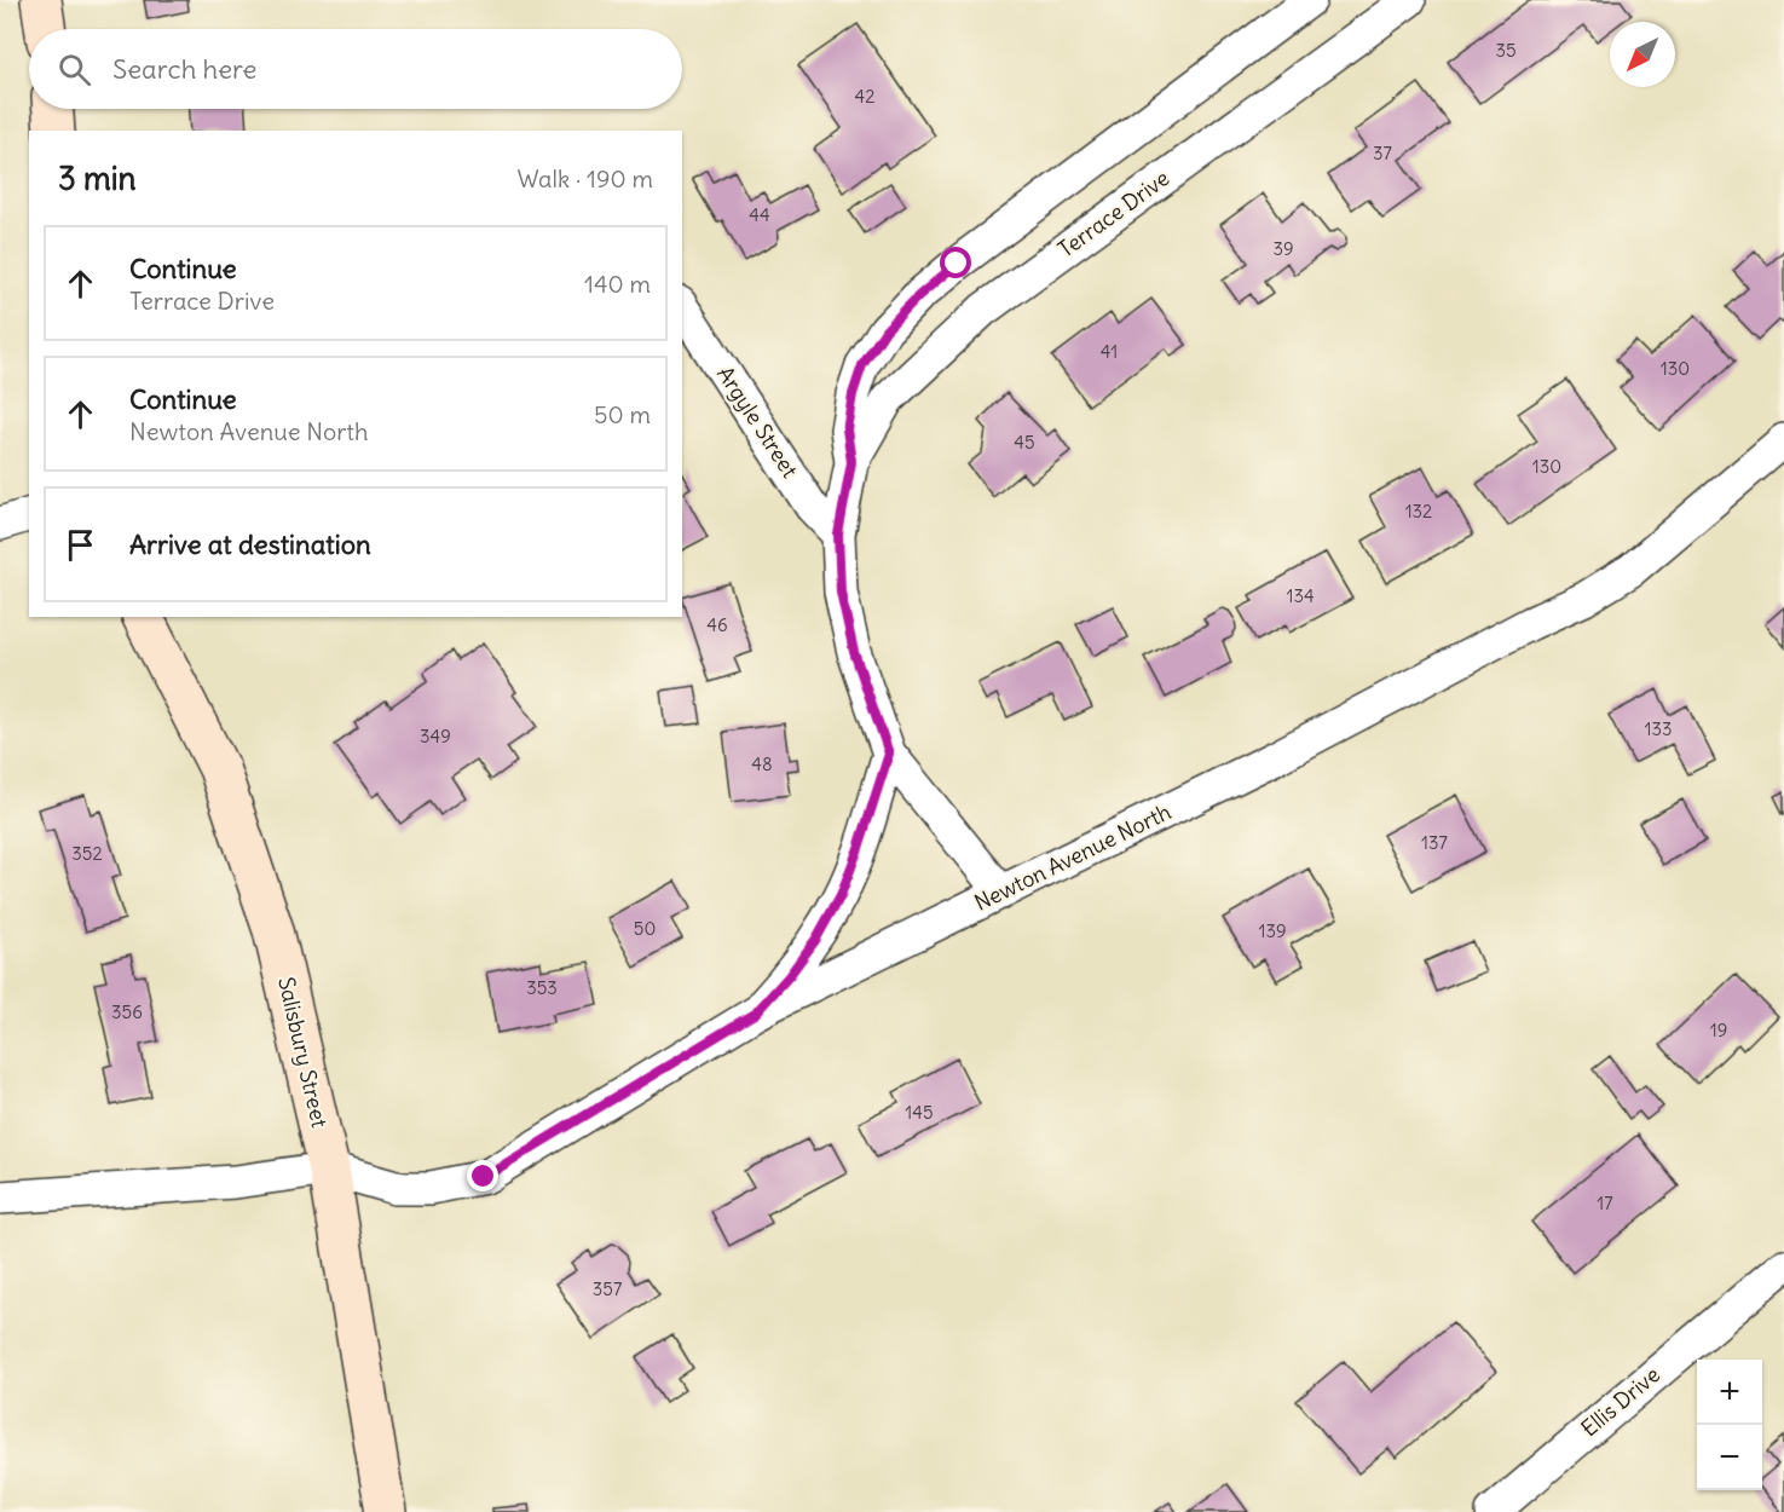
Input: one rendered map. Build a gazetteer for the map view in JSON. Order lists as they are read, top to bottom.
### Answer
{
  "streets": {
    "main road": ["Salisbury Street"],
    "street": [
      "Terrace Drive",
      "Argyle Street",
      "Newton Avenue North",
      "Ellis Drive"
    ]
  },
  "crossings": [
    ["Terrace Drive", "Argyle Street"],
    ["Terrace Drive", "Newton Avenue North"],
    ["Newton Avenue North", "Salisbury Street"]
  ],
  "house_numbers": [
    "35",
    "42",
    "37",
    "44",
    "39",
    "41",
    "130",
    "45",
    "130",
    "132",
    "134",
    "46",
    "133",
    "349",
    "48",
    "137",
    "352",
    "50",
    "139",
    "353",
    "356",
    "19",
    "145",
    "17",
    "357"
  ],
  "north": "bottom left",
  "page": {
    "search": "Search here",
    "heading": ["3 min", "Walk · 190 m"],
    "list": [
      ["Continue", "Terrace Drive", "140 m"],
      ["Continue", "Newton Avenue North", "50 m"],
      "Arrive at destination"
    ],
    "map_buttons": ["+", "−"]
  }
}
